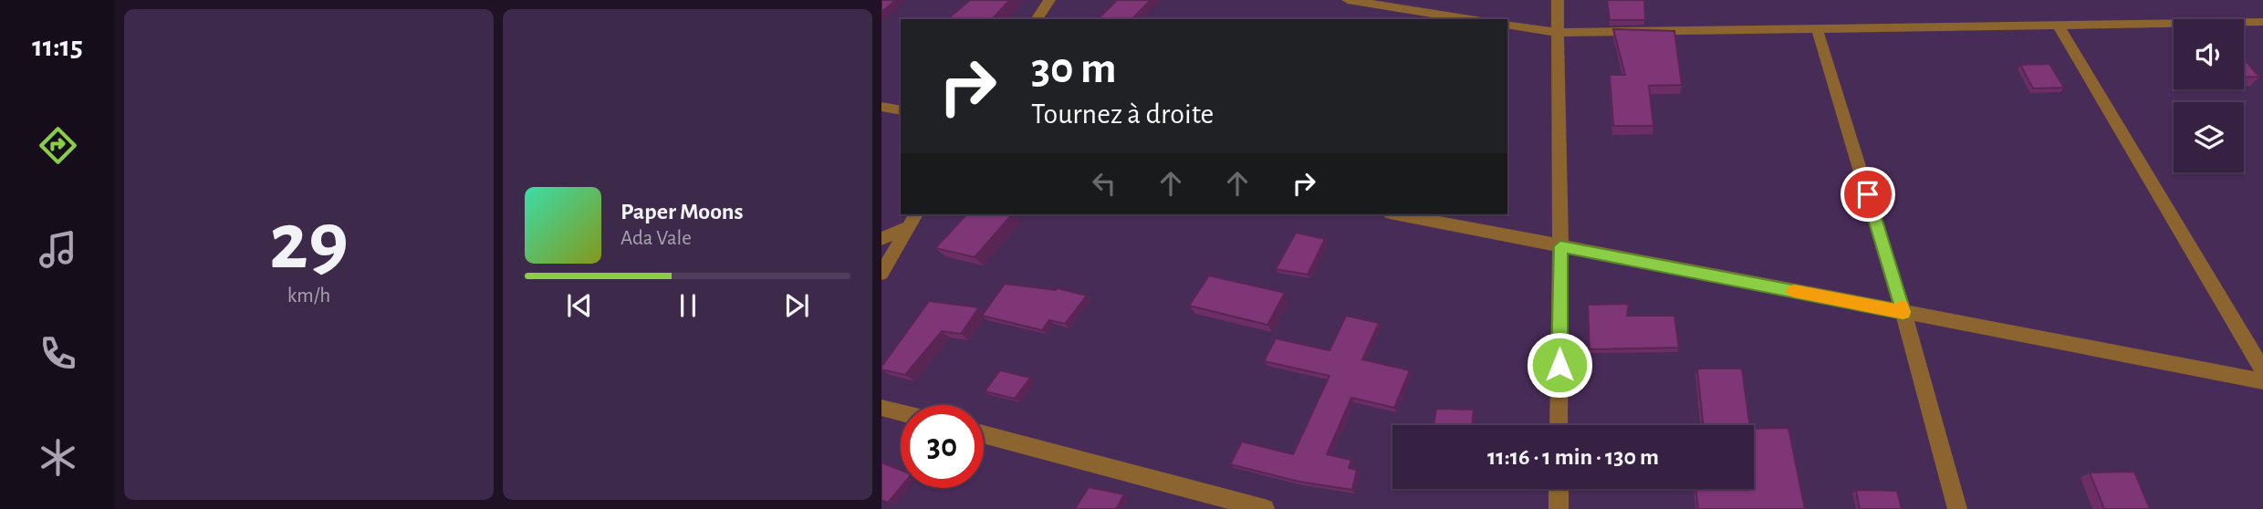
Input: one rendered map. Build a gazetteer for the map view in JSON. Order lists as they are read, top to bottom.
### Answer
{
  "page": {
    "tabs": "11:15",
    "tile": ["29", "km/h"],
    "turn": ["30 m", "Tournez à droite"],
    "song": ["Paper Moons", "Ada Vale"],
    "limit": "30",
    "trip": "11:16 · 1 min · 130 m"
  }
}
